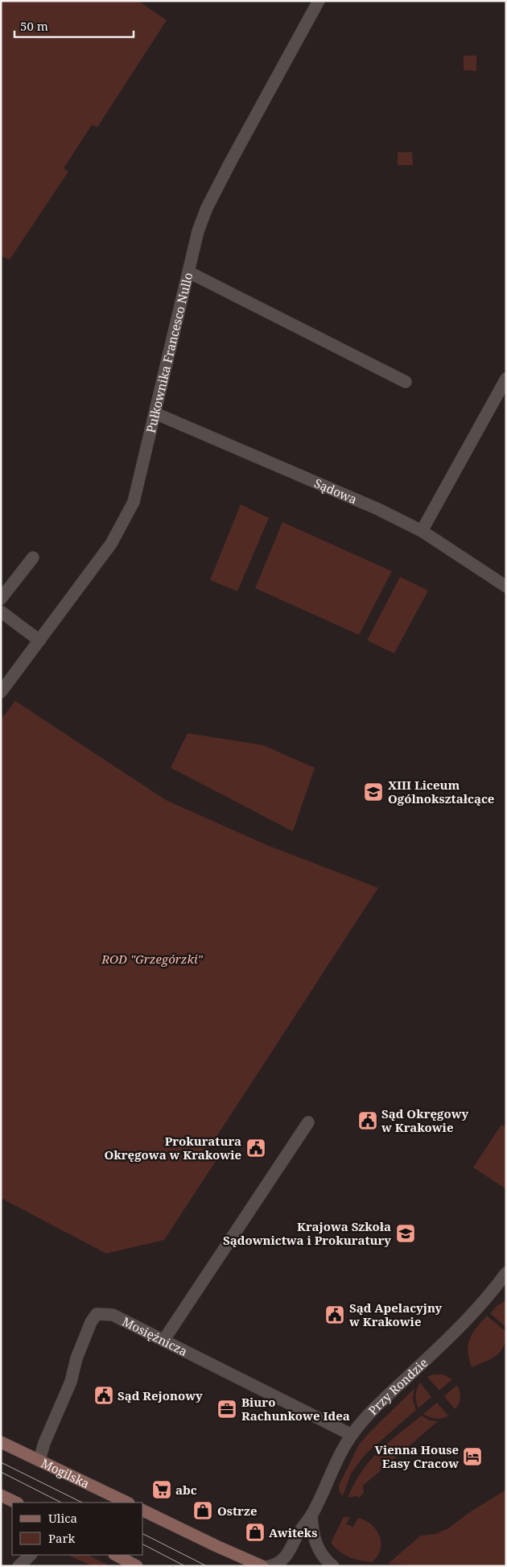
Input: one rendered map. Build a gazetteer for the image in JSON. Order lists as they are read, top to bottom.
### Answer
{
  "streets": {
    "main road": ["Mogilska"],
    "street": [
      "Pułkownika Francesco Nullo",
      "Sądowa",
      "Mosiężnicza",
      "Przy Rondzie"
    ]
  },
  "crossings": [
    ["Pułkownika Francesco Nullo", "Sądowa"],
    ["Mosiężnicza", "Przy Rondzie"],
    ["Mosiężnicza", "Mogilska"]
  ],
  "parks": ["ROD \"Grzegórzki\""],
  "places": {
    "school or university": ["XIII Liceum Ogólnokształcące", "Krajowa Szkoła Sądownictwa i Prokuratury"],
    "public building": [
      "Sąd Okręgowy w Krakowie",
      "Prokuratura Okręgowa w Krakowie",
      "Sąd Apelacyjny w Krakowie",
      "Sąd Rejonowy"
    ],
    "office": ["Biuro Rachunkowe Idea"],
    "hotel": ["Vienna House Easy Cracow"],
    "supermarket": ["abc"],
    "shop": ["Ostrze", "Awiteks"]
  },
  "legend": ["Ulica", "Park"],
  "scale_bar": "50 m"
}
